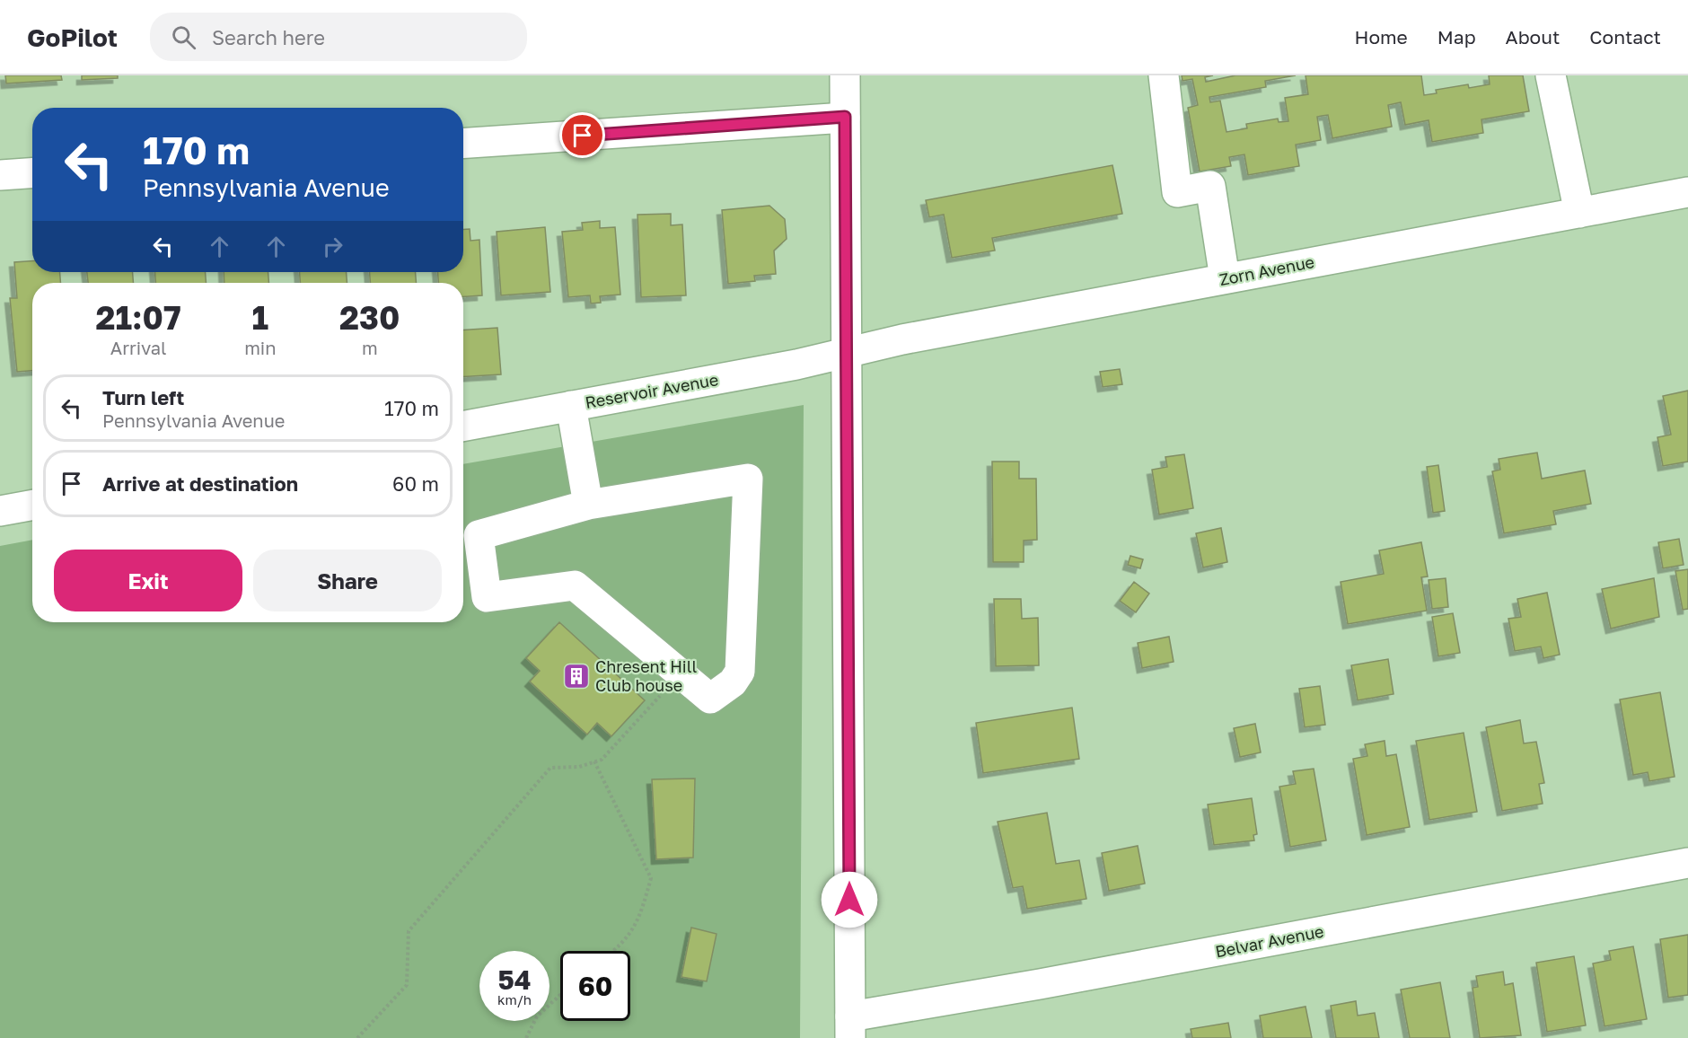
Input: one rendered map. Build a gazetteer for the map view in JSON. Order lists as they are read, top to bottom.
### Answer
{
  "streets": {
    "street": ["Zorn Avenue", "Reservoir Avenue", "Belvar Avenue"]
  },
  "crossings": [
    ["Zorn Avenue", "Reservoir Avenue"]
  ],
  "places": {
    "building": ["Chresent Hill Club house"]
  },
  "page": {
    "header": "GoPilot",
    "search": "Search here",
    "nav": [
      "Home",
      "Map",
      "About",
      "Contact"
    ],
    "turn": ["170 m", "Pennsylvania Avenue"],
    "eta": [
      "21:07",
      "Arrival",
      "1",
      "min",
      "230",
      "m"
    ],
    "list": [
      {
        "name": "Turn left",
        "note": "Pennsylvania Avenue",
        "value": "170 m"
      },
      {
        "name": "Arrive at destination",
        "value": "60 m"
      }
    ],
    "buttons": ["Exit", "Share"],
    "speed": "54 km/h",
    "limit": "60"
  }
}
